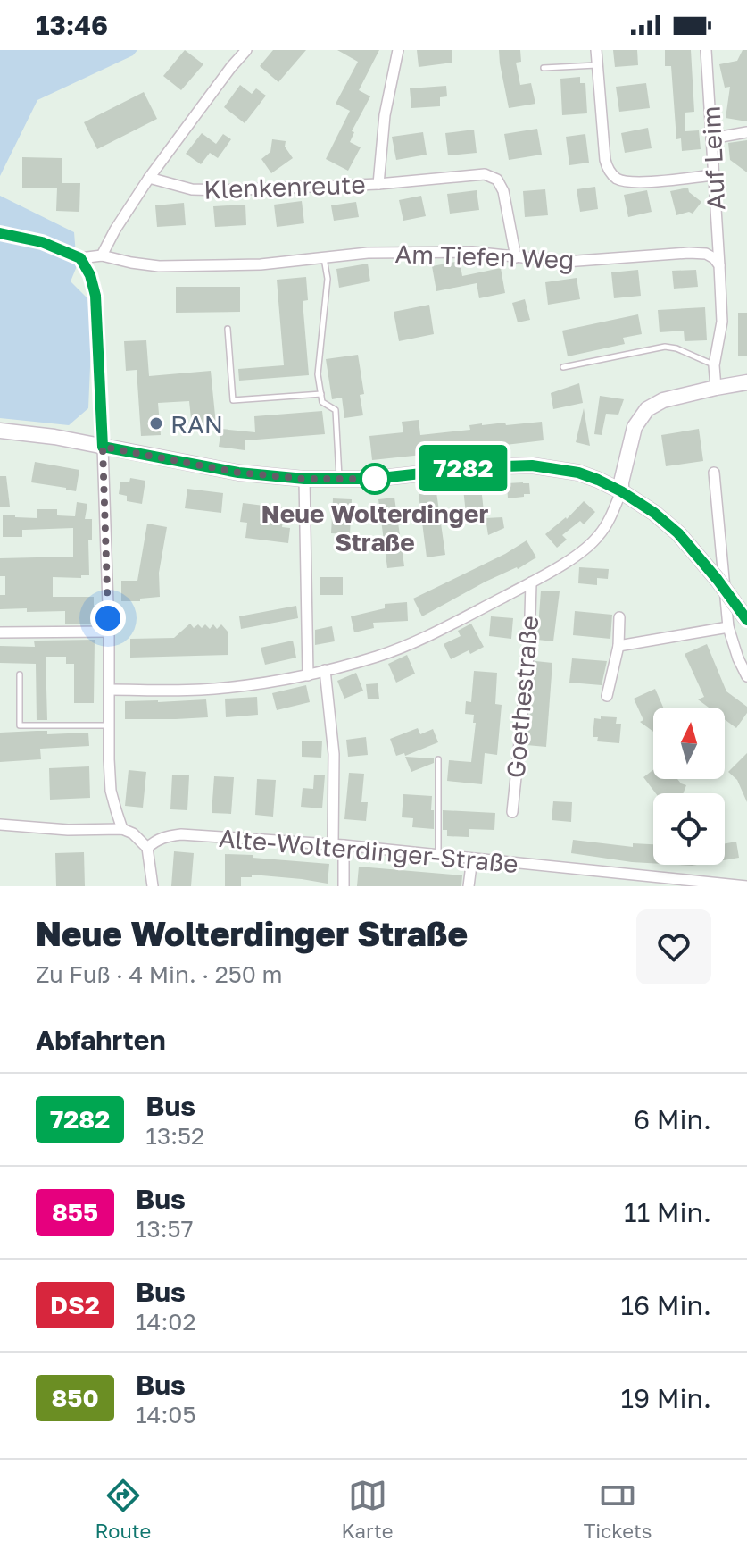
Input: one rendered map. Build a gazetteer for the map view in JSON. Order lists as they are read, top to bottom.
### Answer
{
  "streets": {
    "street": [
      "Auf Leim",
      "Klenkenreute",
      "Am Tiefen Weg",
      "Goethestraße",
      "Alte-Wolterdinger-Straße"
    ]
  },
  "crossings": [
    ["Auf Leim", "Am Tiefen Weg"],
    ["Klenkenreute", "Am Tiefen Weg"]
  ],
  "places": ["RAN", "Neue Wolterdinger Straße"],
  "lines": ["bus line 7282"],
  "north": "top",
  "page": {
    "status": "13:46",
    "on_map": "7282",
    "heading": [
      ["Neue Wolterdinger Straße", "Zu Fuß · 4 Min. · 250 m"],
      "Abfahrten"
    ],
    "list": [
      {
        "mark": "7282",
        "name": "Bus",
        "note": "13:52",
        "value": "6 Min."
      },
      {
        "mark": "855",
        "name": "Bus",
        "note": "13:57",
        "value": "11 Min."
      },
      {
        "mark": "DS2",
        "name": "Bus",
        "note": "14:02",
        "value": "16 Min."
      },
      {
        "mark": "850",
        "name": "Bus",
        "note": "14:05",
        "value": "19 Min."
      }
    ],
    "tabs": ["Route", "Karte", "Tickets"]
  }
}
